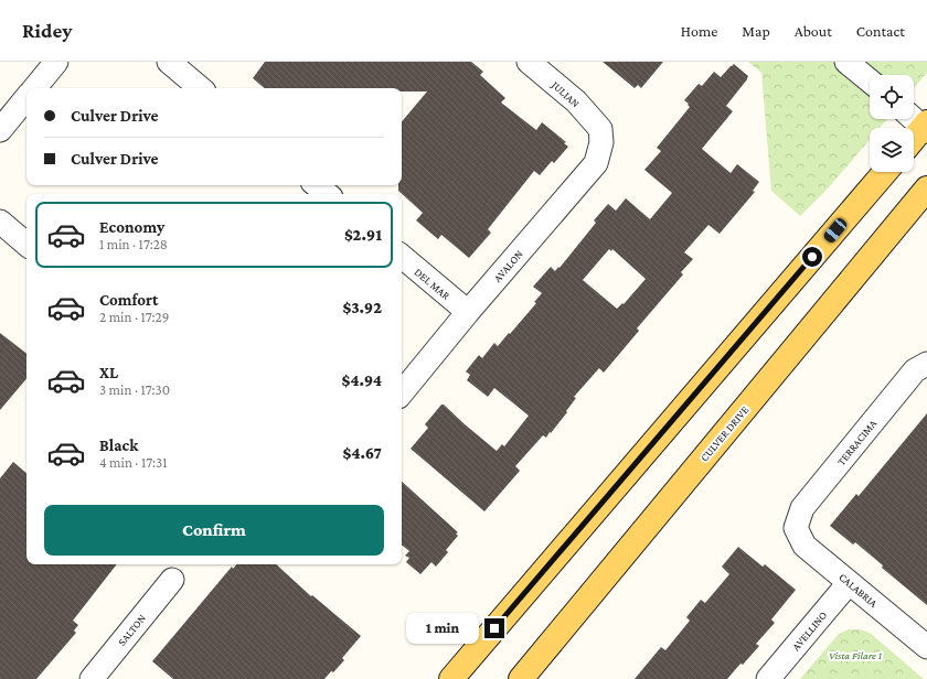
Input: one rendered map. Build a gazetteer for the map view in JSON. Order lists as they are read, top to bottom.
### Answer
{
  "streets": {
    "main road": ["CULVER DRIVE"],
    "street": [
      "JULIAN",
      "AVALON",
      "DEL MAR",
      "TERRACIMA",
      "CALABRIA",
      "SALTON",
      "AVELLINO"
    ]
  },
  "crossings": [
    ["JULIAN", "AVALON"],
    ["AVALON", "DEL MAR"],
    ["TERRACIMA", "CALABRIA"],
    ["CALABRIA", "AVELLINO"]
  ],
  "parks": ["Vista Filare 1"],
  "page": {
    "header": "Ridey",
    "nav": [
      "Home",
      "Map",
      "About",
      "Contact"
    ],
    "banner": ["Culver Drive", "Culver Drive"],
    "list": [
      {
        "name": "Economy",
        "note": "1 min · 17:28",
        "value": "$2.91"
      },
      {
        "name": "Comfort",
        "note": "2 min · 17:29",
        "value": "$3.92"
      },
      {
        "name": "XL",
        "note": "3 min · 17:30",
        "value": "$4.94"
      },
      {
        "name": "Black",
        "note": "4 min · 17:31",
        "value": "$4.67"
      }
    ],
    "buttons": "Confirm",
    "bubble": "1 min"
  }
}
